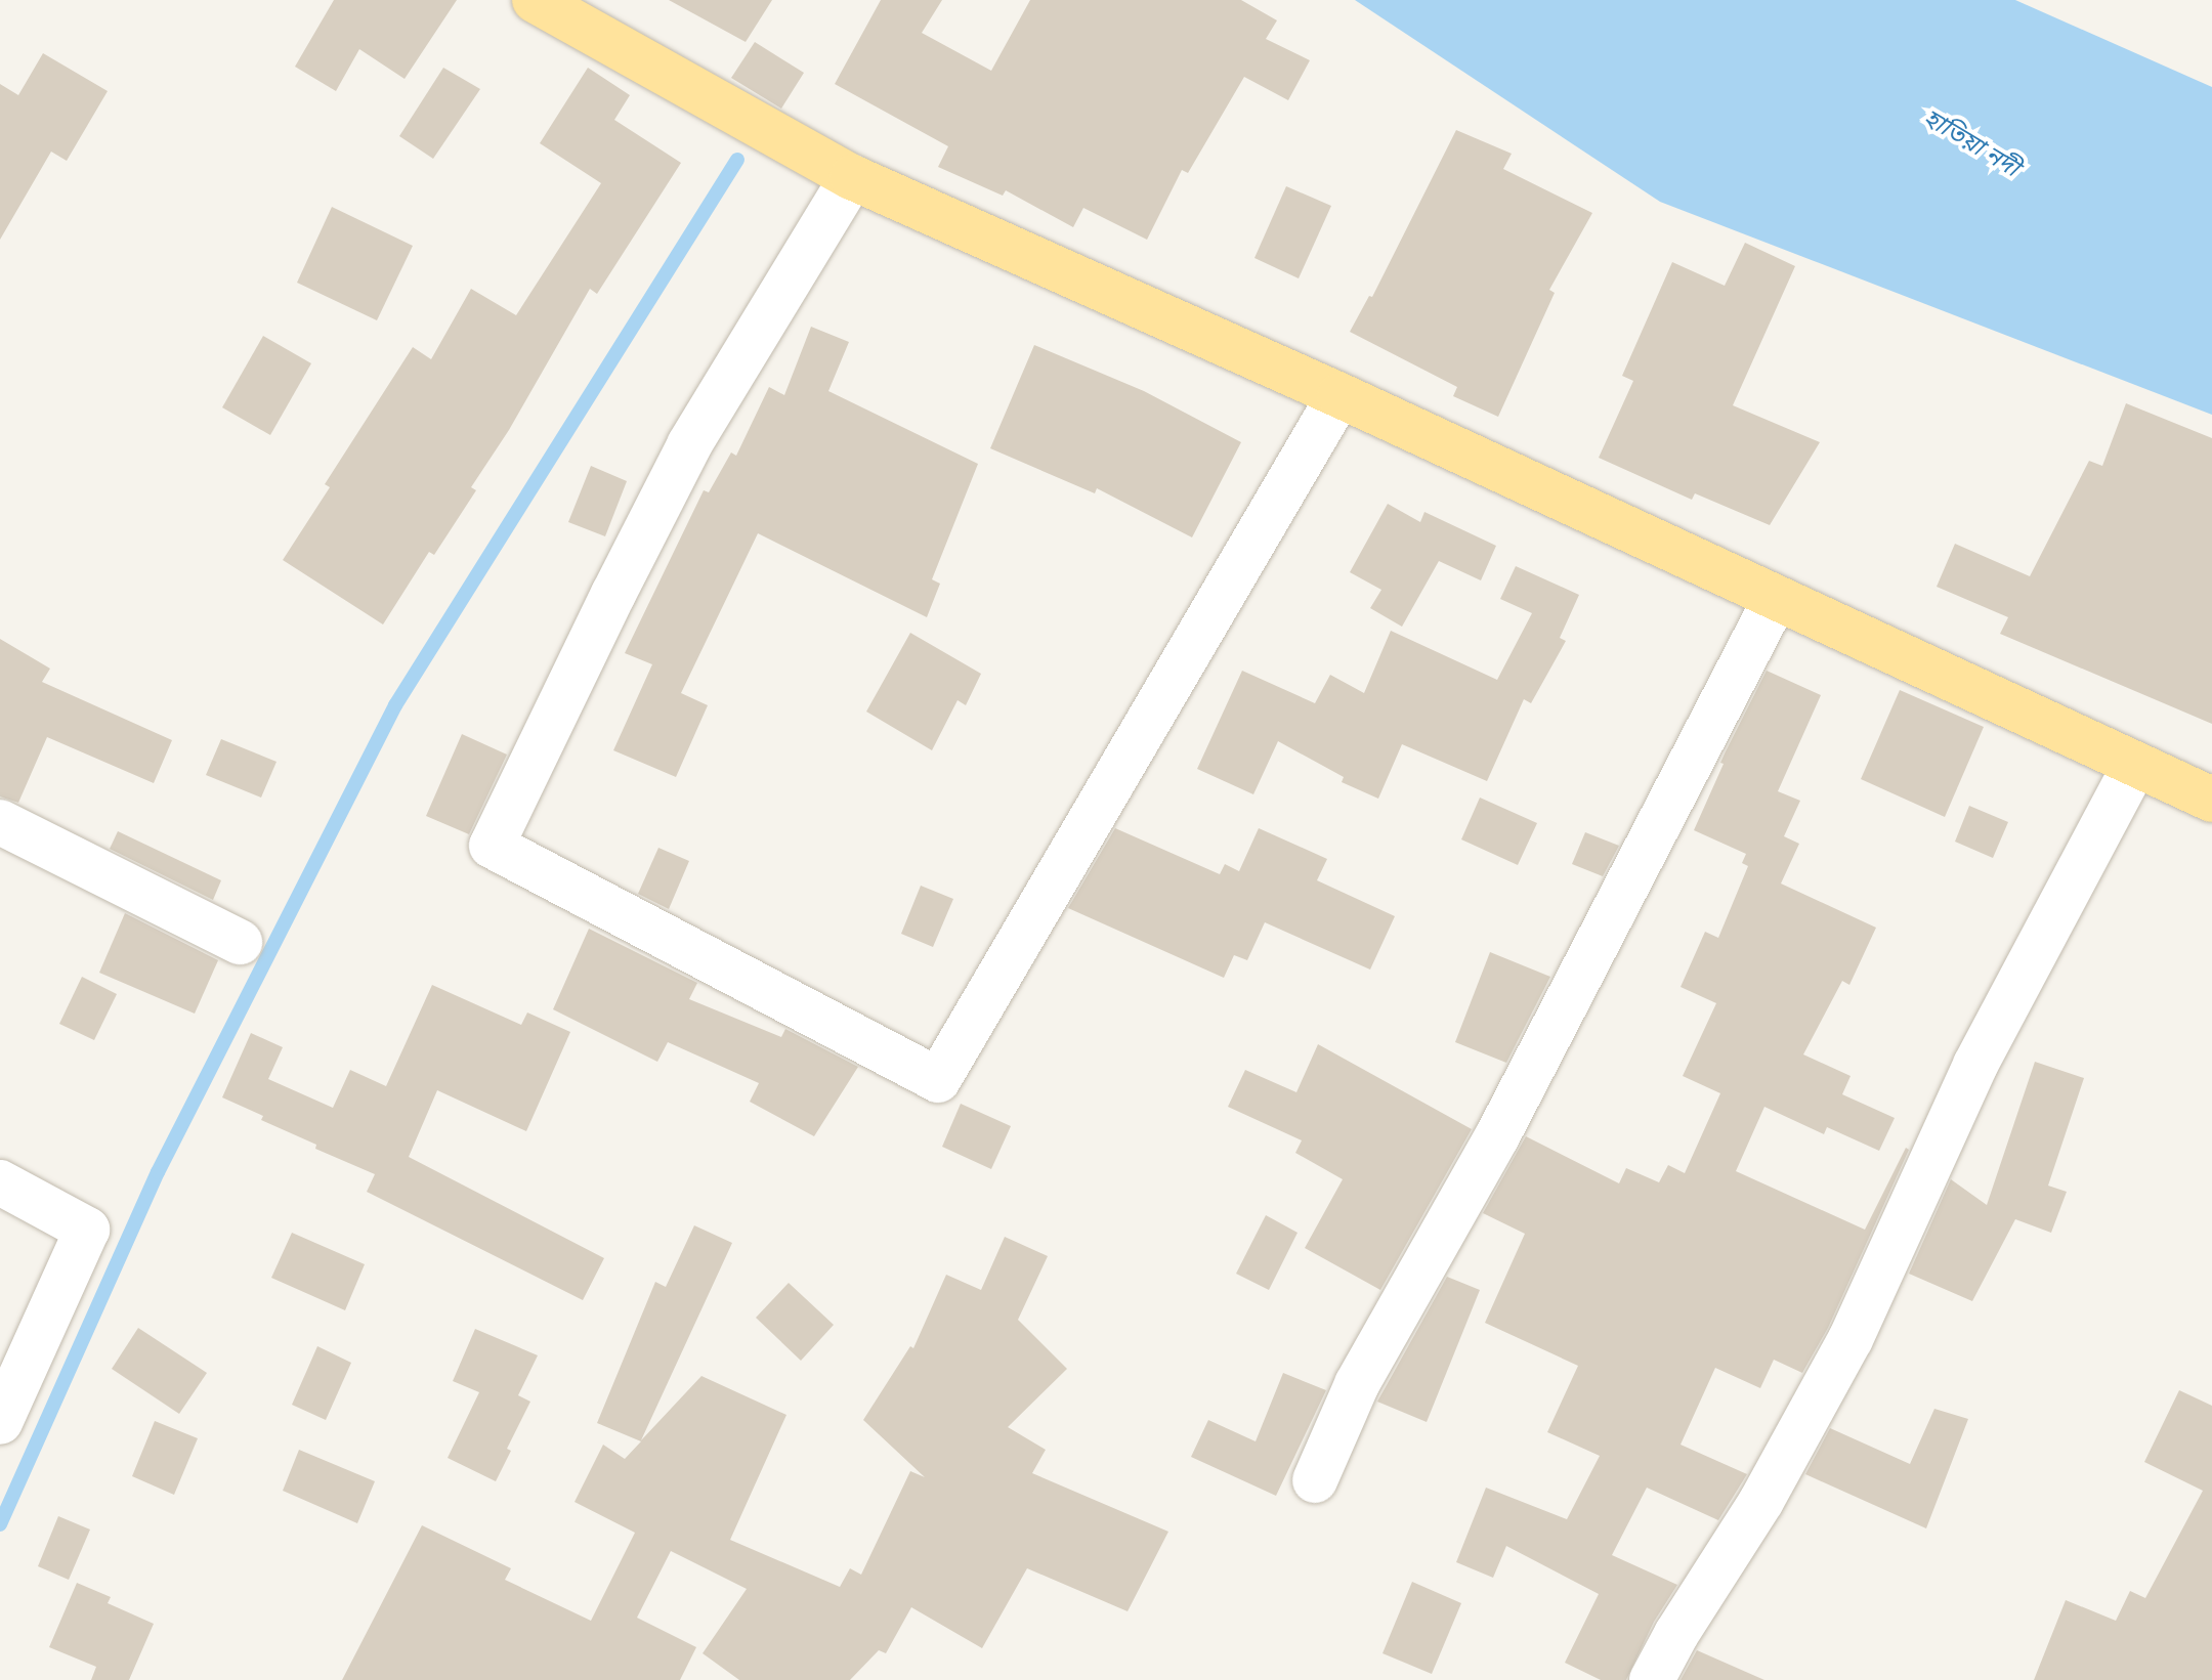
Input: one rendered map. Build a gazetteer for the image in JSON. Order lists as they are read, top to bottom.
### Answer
{
  "water": ["হাতিয়া নদী"]
}
